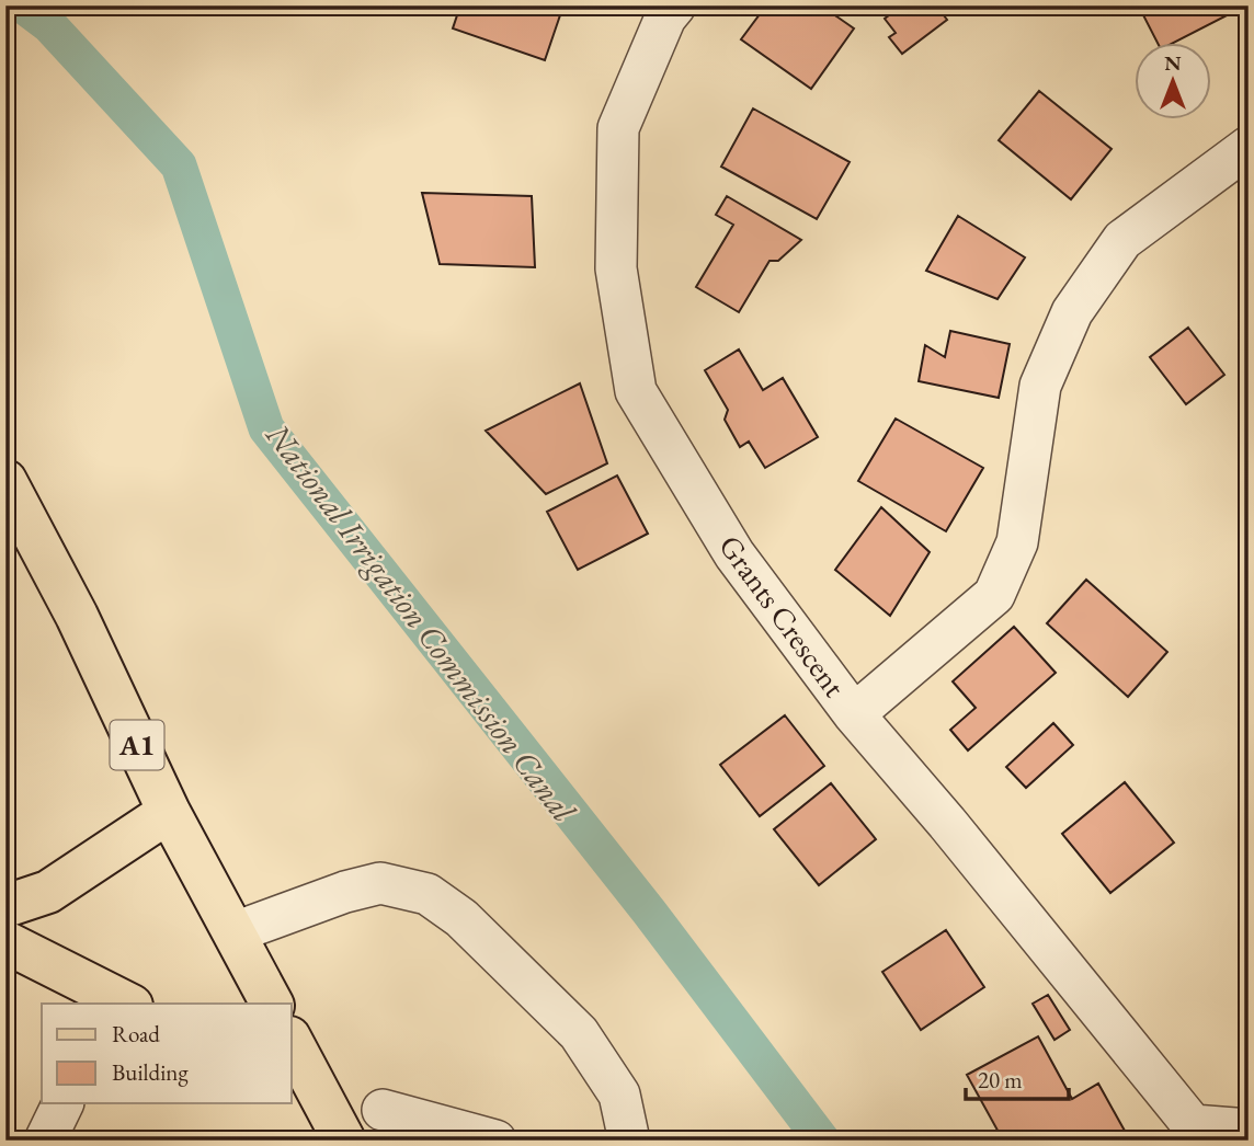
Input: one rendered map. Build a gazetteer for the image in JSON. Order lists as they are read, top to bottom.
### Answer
{
  "streets": {
    "main road": ["A1"],
    "street": ["Grants Crescent"]
  },
  "water": ["National Irrigation Commission Canal"],
  "legend": ["Road", "Building"],
  "scale_bar": "20 m",
  "north": "top"
}
